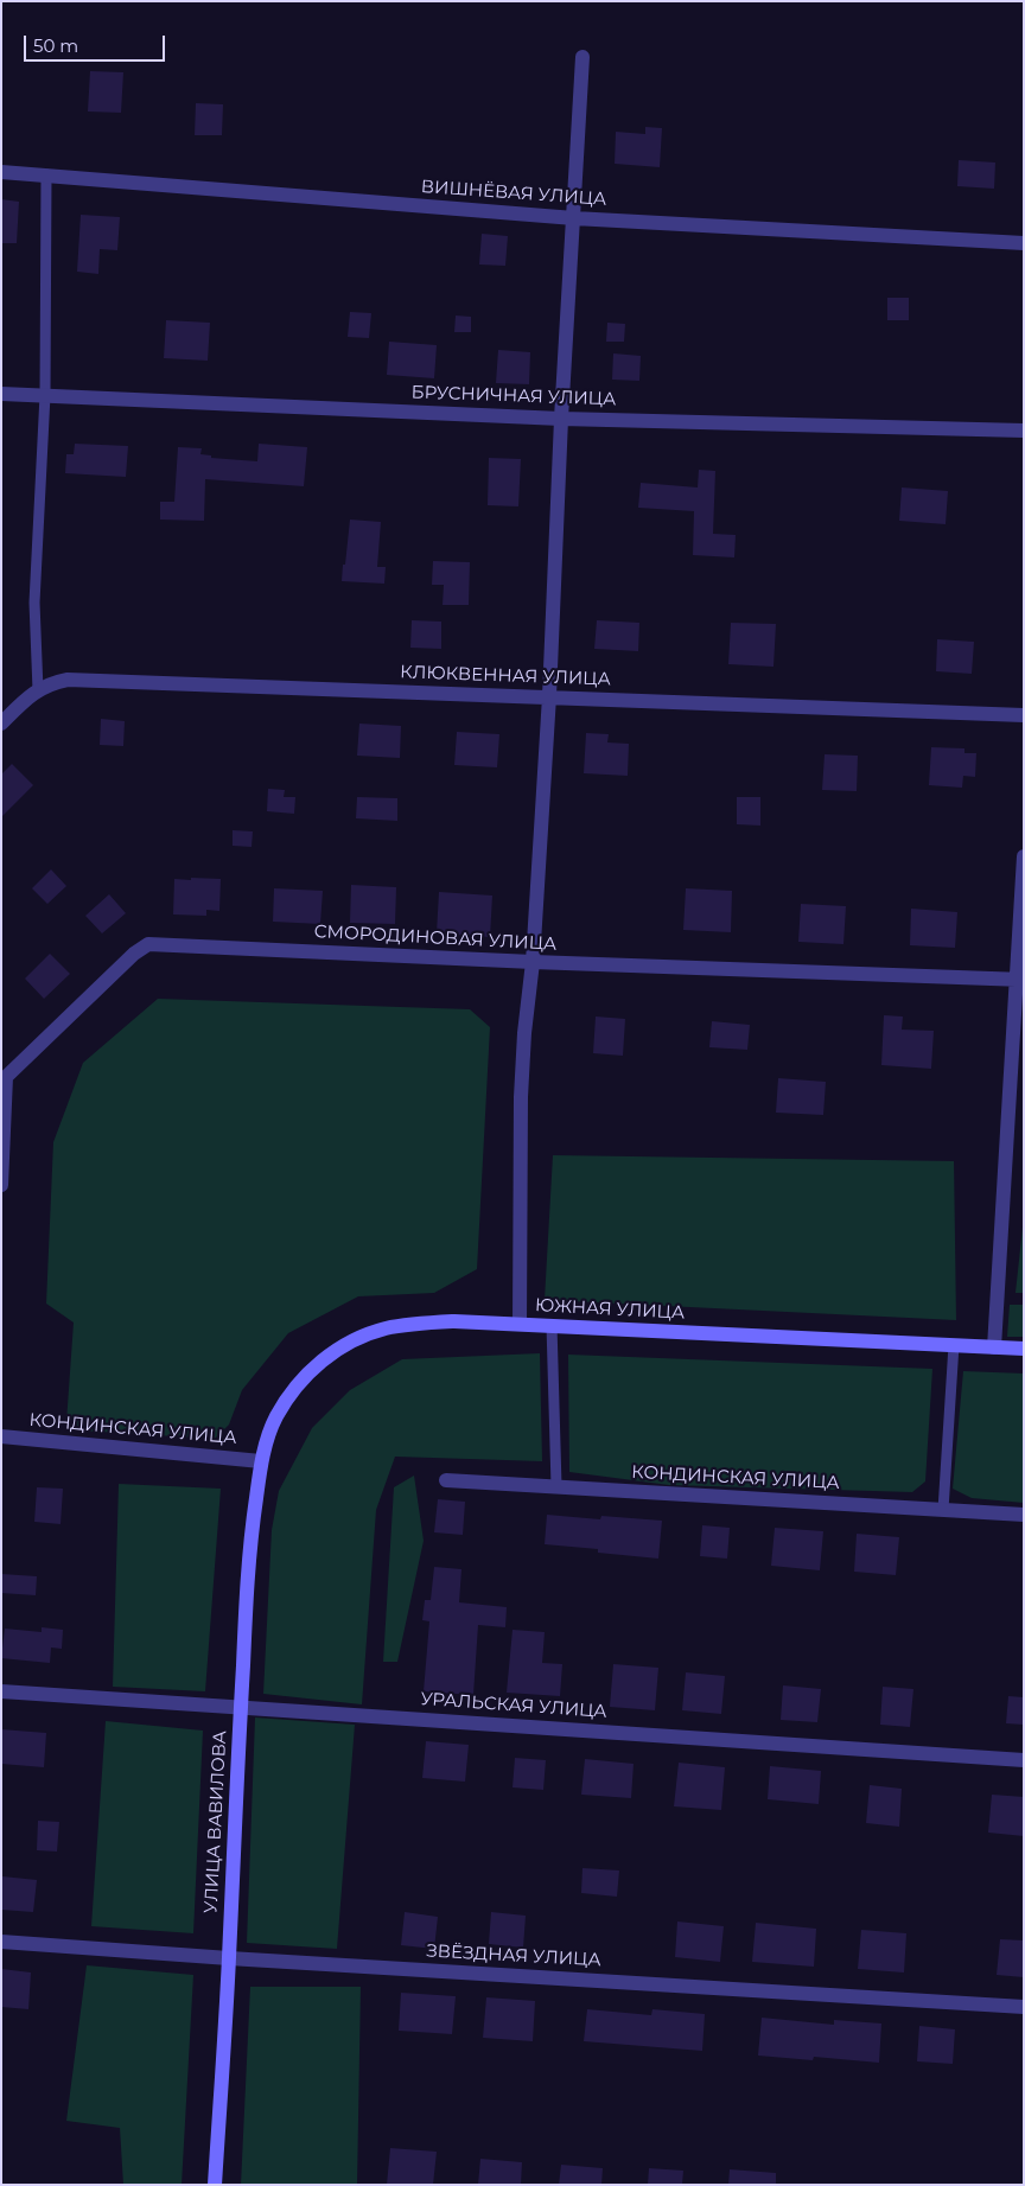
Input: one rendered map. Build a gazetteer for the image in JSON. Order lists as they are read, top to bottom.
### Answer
{
  "streets": {
    "street": [
      "ВИШНЁВАЯ УЛИЦА",
      "БРУСНИЧНАЯ УЛИЦА",
      "КЛЮКВЕННАЯ УЛИЦА",
      "СМОРОДИНОВАЯ УЛИЦА",
      "ЮЖНАЯ УЛИЦА",
      "КОНДИНСКАЯ УЛИЦА",
      "УРАЛЬСКАЯ УЛИЦА",
      "УЛИЦА ВАВИЛОВА",
      "ЗВЁЗДНАЯ УЛИЦА"
    ]
  },
  "crossings": [
    ["ЮЖНАЯ УЛИЦА", "КОНДИНСКАЯ УЛИЦА"],
    ["ЮЖНАЯ УЛИЦА", "УЛИЦА ВАВИЛОВА"],
    ["КОНДИНСКАЯ УЛИЦА", "УЛИЦА ВАВИЛОВА"],
    ["УРАЛЬСКАЯ УЛИЦА", "УЛИЦА ВАВИЛОВА"],
    ["УЛИЦА ВАВИЛОВА", "ЗВЁЗДНАЯ УЛИЦА"]
  ],
  "scale_bar": "50 m"
}
